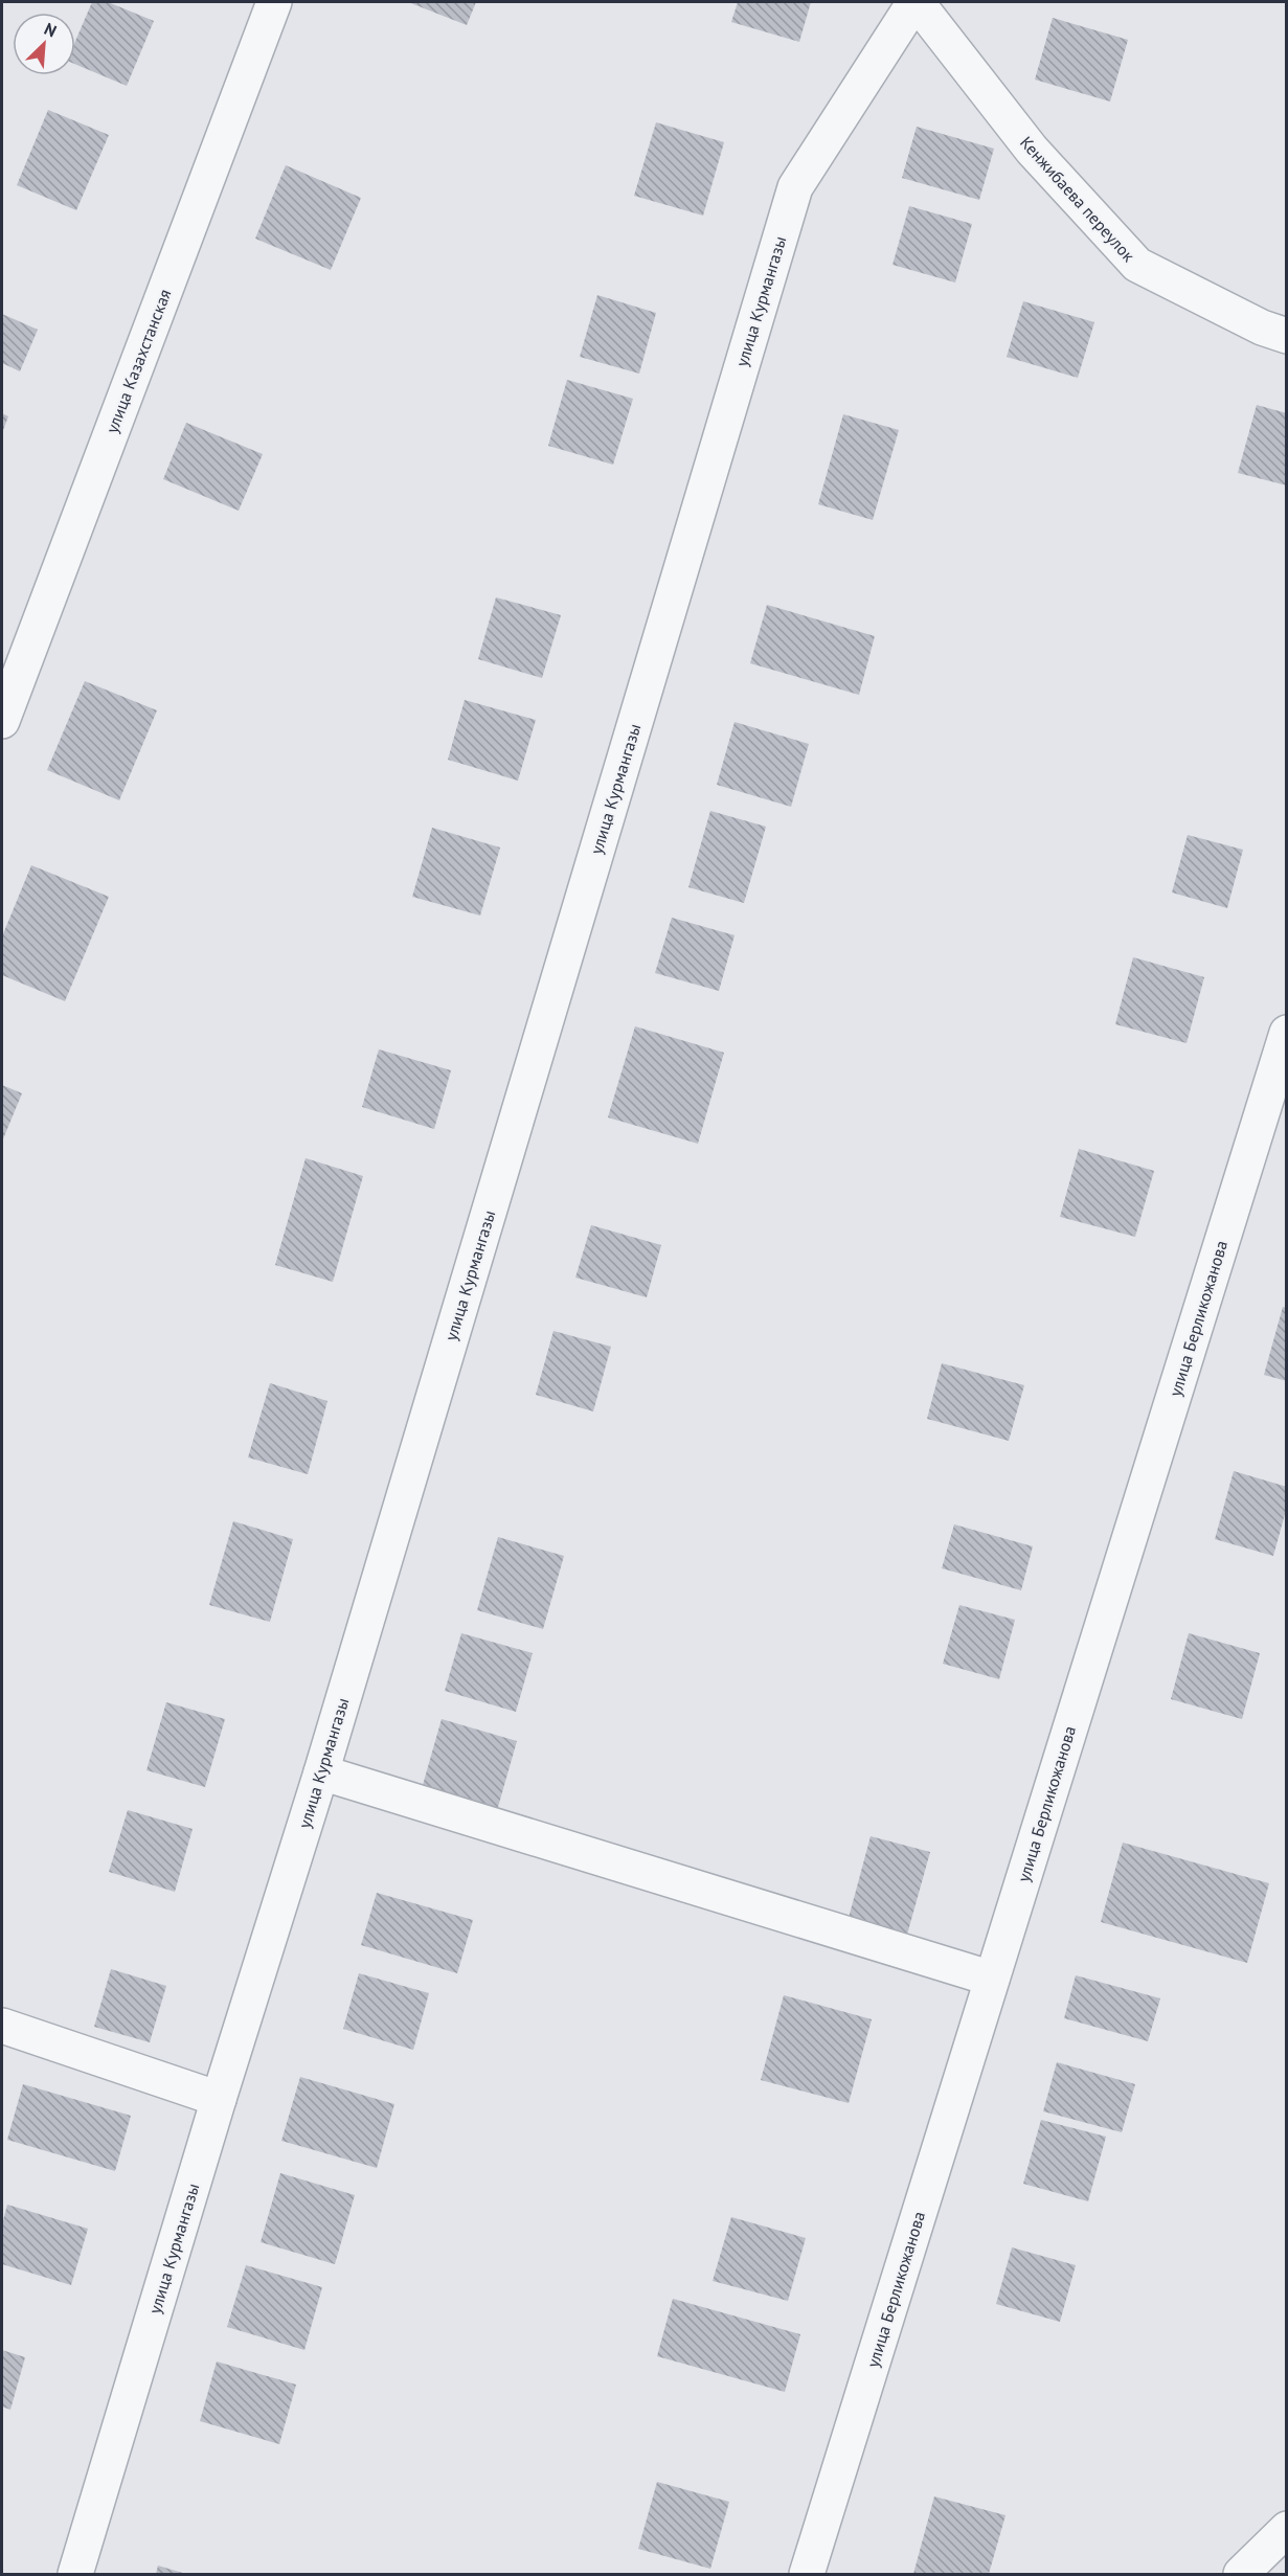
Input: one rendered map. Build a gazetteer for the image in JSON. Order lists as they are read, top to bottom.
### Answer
{
  "streets": {
    "street": [
      "Кенжибаева переулок",
      "улица Курмангазы",
      "улица Казахстанская",
      "улица Берликожанова"
    ]
  },
  "crossings": [
    ["Кенжибаева переулок", "улица Курмангазы"]
  ],
  "north": "top right"
}
